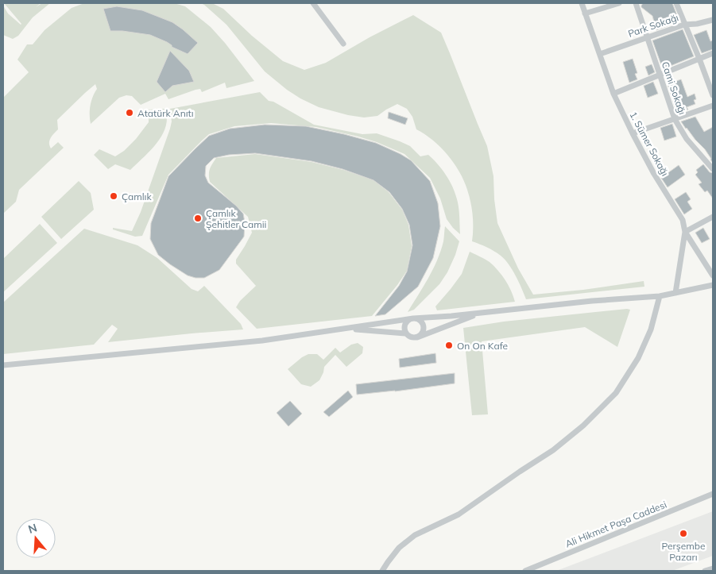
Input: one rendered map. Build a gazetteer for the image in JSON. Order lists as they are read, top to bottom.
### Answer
{
  "streets": {
    "street": [
      "Park Sokağı",
      "Cami Sokağı",
      "1. Sümer Sokağı",
      "Ali Hikmet Paşa Caddesi"
    ]
  },
  "crossings": [
    ["Park Sokağı", "Cami Sokağı"],
    ["Park Sokağı", "1. Sümer Sokağı"]
  ],
  "places": [
    "Atatürk Anıtı",
    "Çamlık",
    "Çamlık Şehitler Camii",
    "On On Kafe",
    "Perşembe Pazarı"
  ],
  "north": "top"
}
